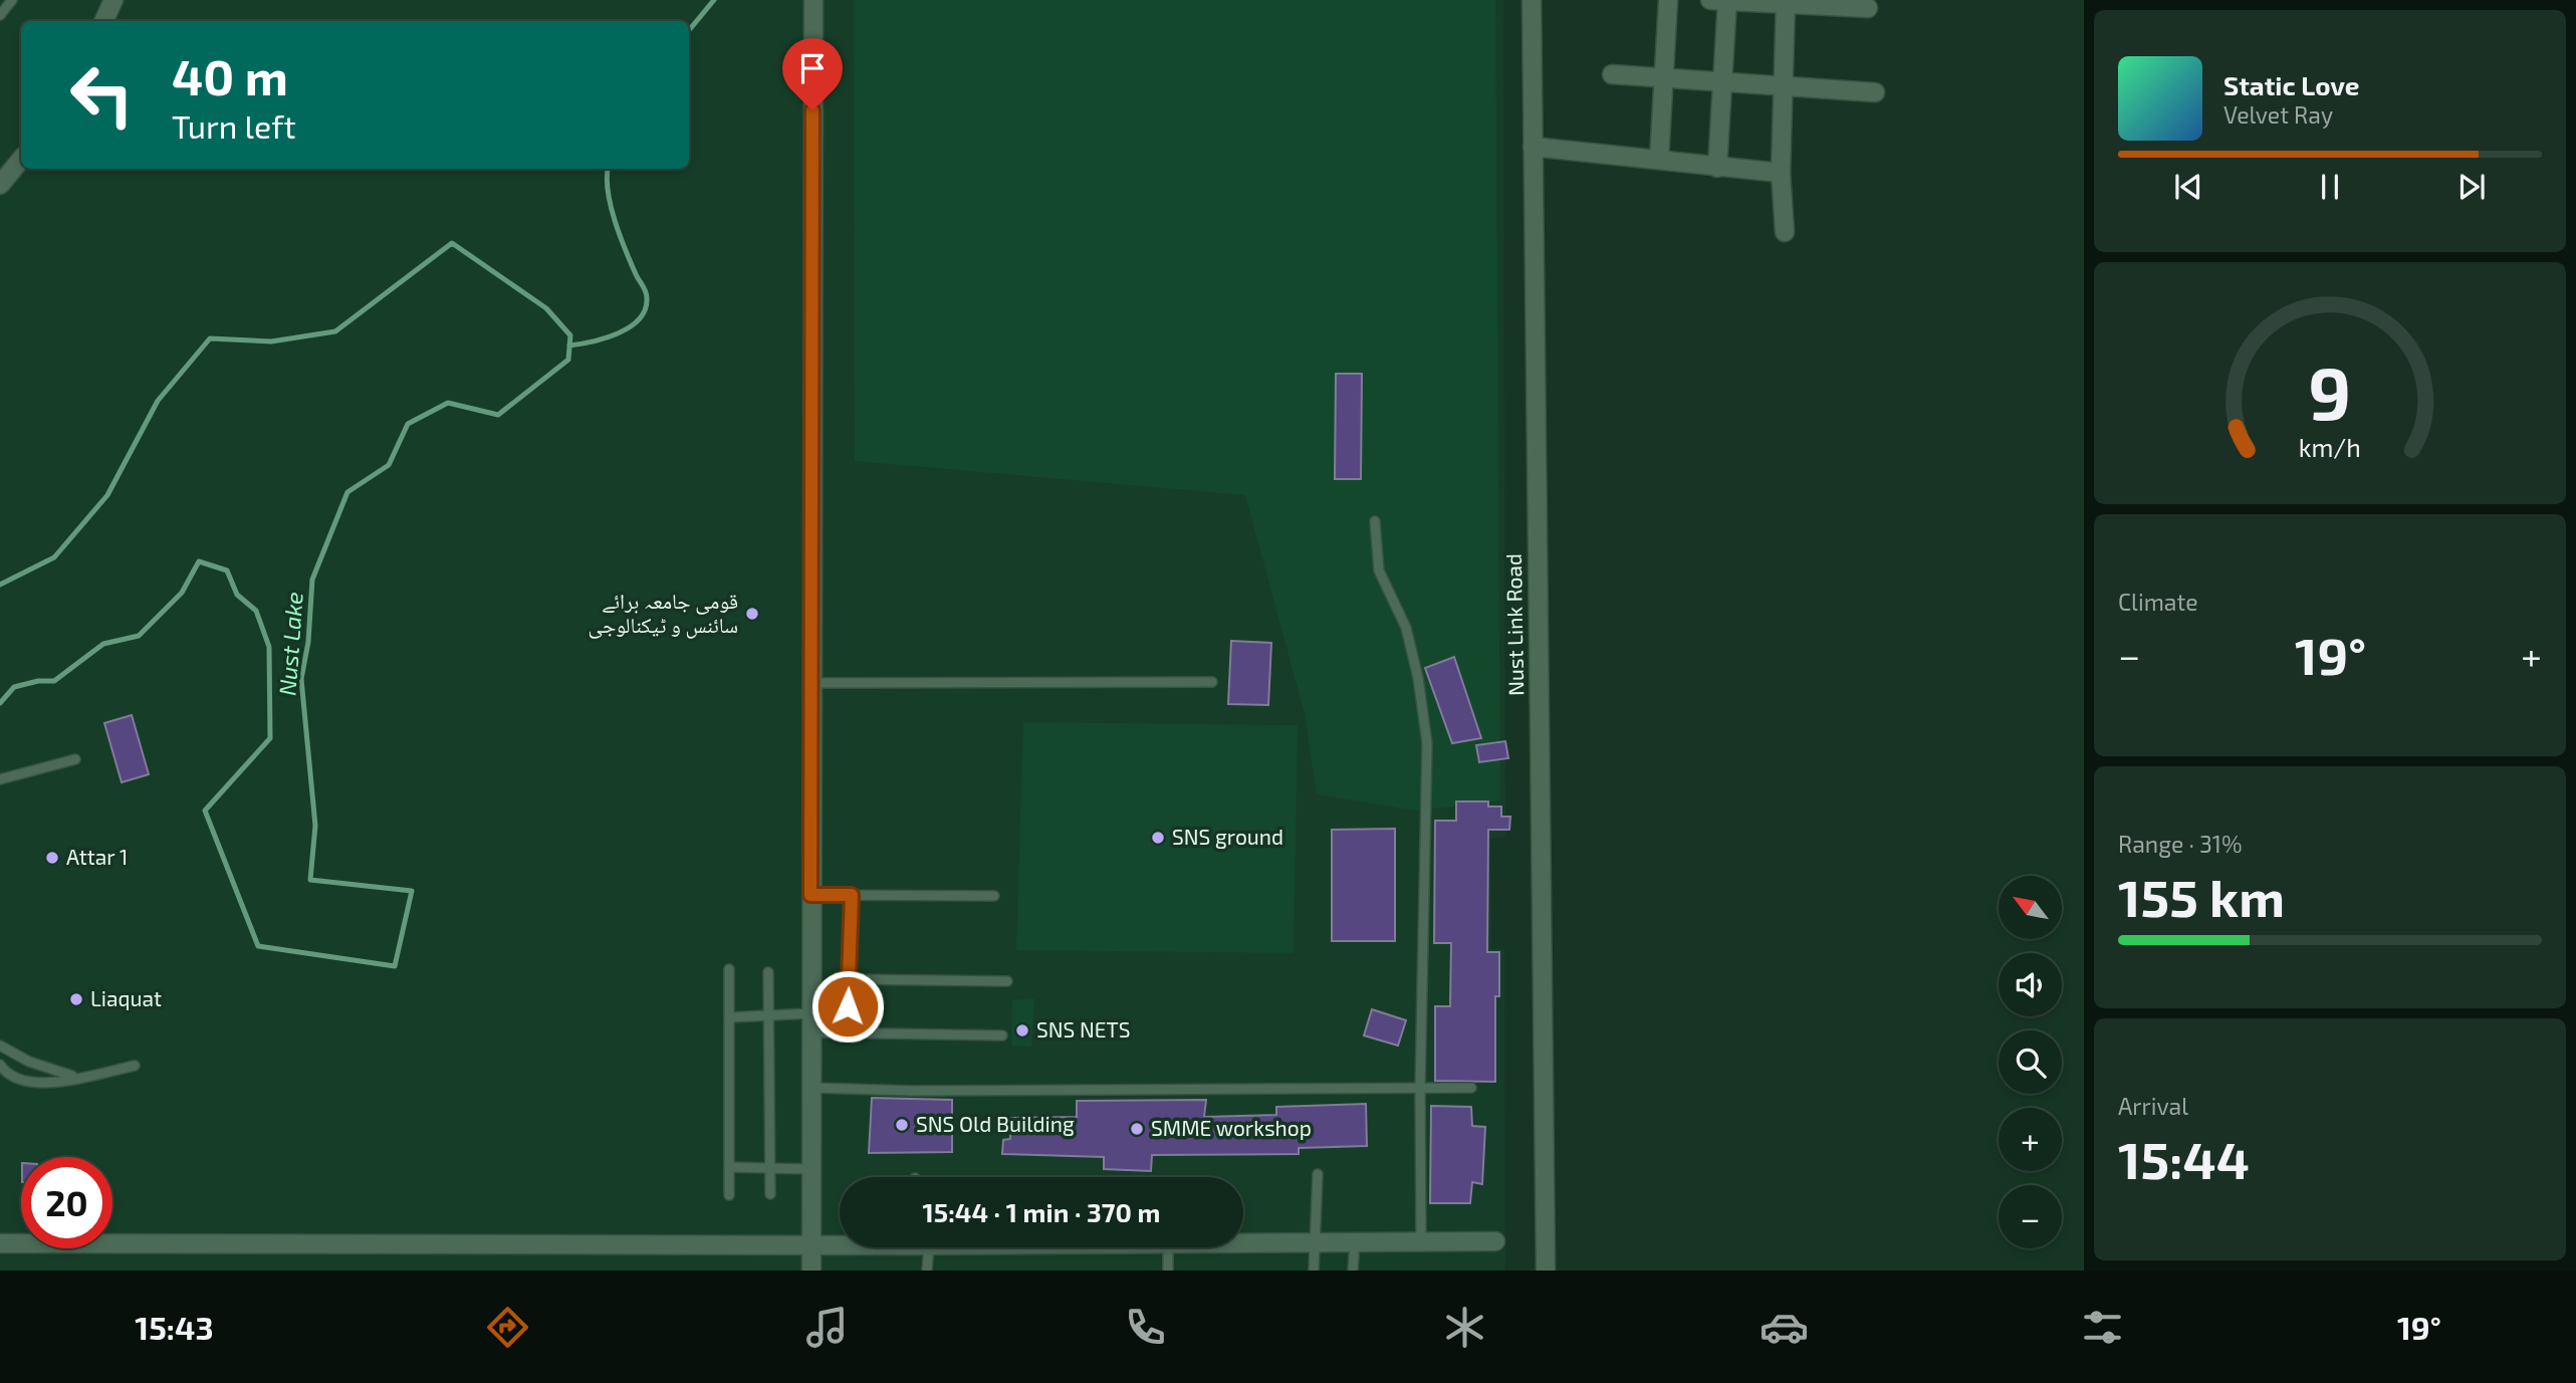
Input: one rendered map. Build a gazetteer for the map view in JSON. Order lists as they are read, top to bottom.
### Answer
{
  "streets": {
    "street": ["Nust Link Road"]
  },
  "water": ["Nust Lake"],
  "places": [
    "قومی جامعہ برائے سائنس و ٹیکنالوجی",
    "SNS ground",
    "Attar 1",
    "Liaquat",
    "SNS NETS",
    "SNS Old Building",
    "SMME workshop"
  ],
  "north": "top left",
  "page": {
    "turn": ["40 m", "Turn left"],
    "song": ["Static Love", "Velvet Ray"],
    "tile": [
      "Climate",
      ["Range · 31%", "155 km"],
      ["Arrival", "15:44"]
    ],
    "heat": ["−", "19°", "+"],
    "map_buttons": ["+", "−"],
    "limit": "20",
    "trip": "15:44 · 1 min · 370 m",
    "tabs": ["15:43", "19°"],
    "gauge": ["9", "km/h"]
  }
}
